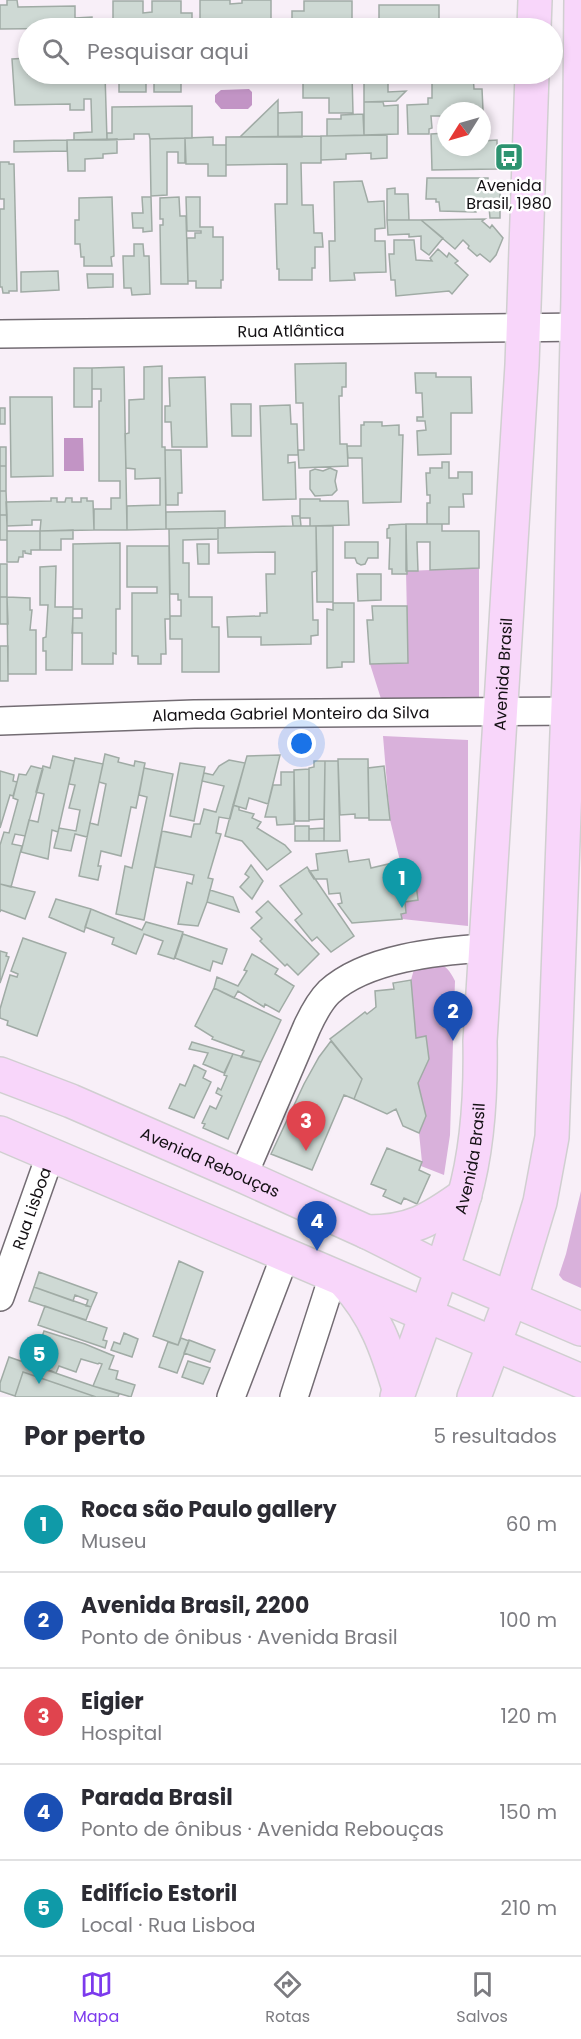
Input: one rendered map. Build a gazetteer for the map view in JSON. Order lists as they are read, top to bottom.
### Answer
{
  "streets": {
    "main road": ["Avenida Brasil", "Avenida Rebouças"],
    "street": ["Rua Atlântica", "Alameda Gabriel Monteiro da Silva", "Rua Lisboa"]
  },
  "crossings": [
    ["Rua Atlântica", "Avenida Brasil"],
    ["Avenida Brasil", "Alameda Gabriel Monteiro da Silva"],
    ["Avenida Brasil", "Avenida Rebouças"]
  ],
  "places": {
    "bus stop": ["Avenida Brasil, 1980"]
  },
  "north": "bottom left",
  "page": {
    "search": "Pesquisar aqui",
    "pins": [
      "1",
      "2",
      "3",
      "4",
      "5"
    ],
    "heading": ["Por perto", "5 resultados"],
    "list": [
      {
        "mark": "1",
        "name": "Roca são Paulo gallery",
        "note": "Museu",
        "value": "60 m"
      },
      {
        "mark": "2",
        "name": "Avenida Brasil, 2200",
        "note": "Ponto de ônibus · Avenida Brasil",
        "value": "100 m"
      },
      {
        "mark": "3",
        "name": "Eigier",
        "note": "Hospital",
        "value": "120 m"
      },
      {
        "mark": "4",
        "name": "Parada Brasil",
        "note": "Ponto de ônibus · Avenida Rebouças",
        "value": "150 m"
      },
      {
        "mark": "5",
        "name": "Edifício Estoril",
        "note": "Local · Rua Lisboa",
        "value": "210 m"
      }
    ],
    "nav": ["Mapa", "Rotas", "Salvos"]
  }
}
